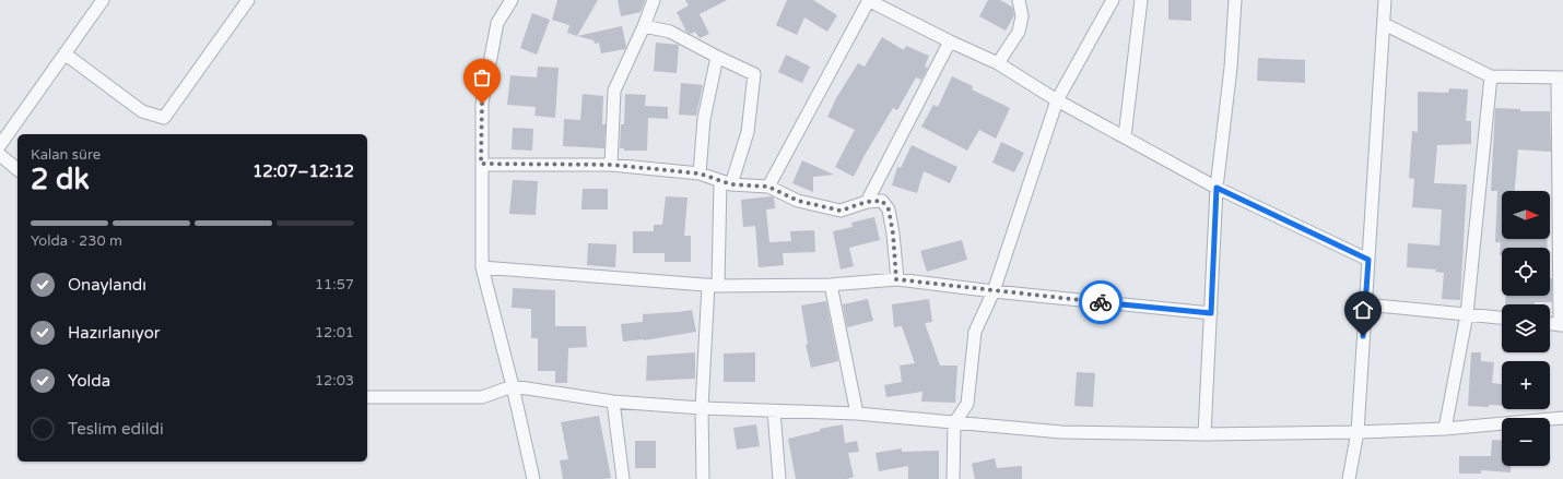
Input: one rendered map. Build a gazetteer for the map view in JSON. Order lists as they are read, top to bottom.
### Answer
{
  "north": "right",
  "page": {
    "heading": ["2 dk", "Kalan süre", "12:07–12:12"],
    "map_buttons": ["+", "−"],
    "bar": "Yolda · 230 m",
    "list": [
      ["Onaylandı", "11:57"],
      ["Hazırlanıyor", "12:01"],
      ["Yolda", "12:03"],
      "Teslim edildi"
    ]
  }
}
